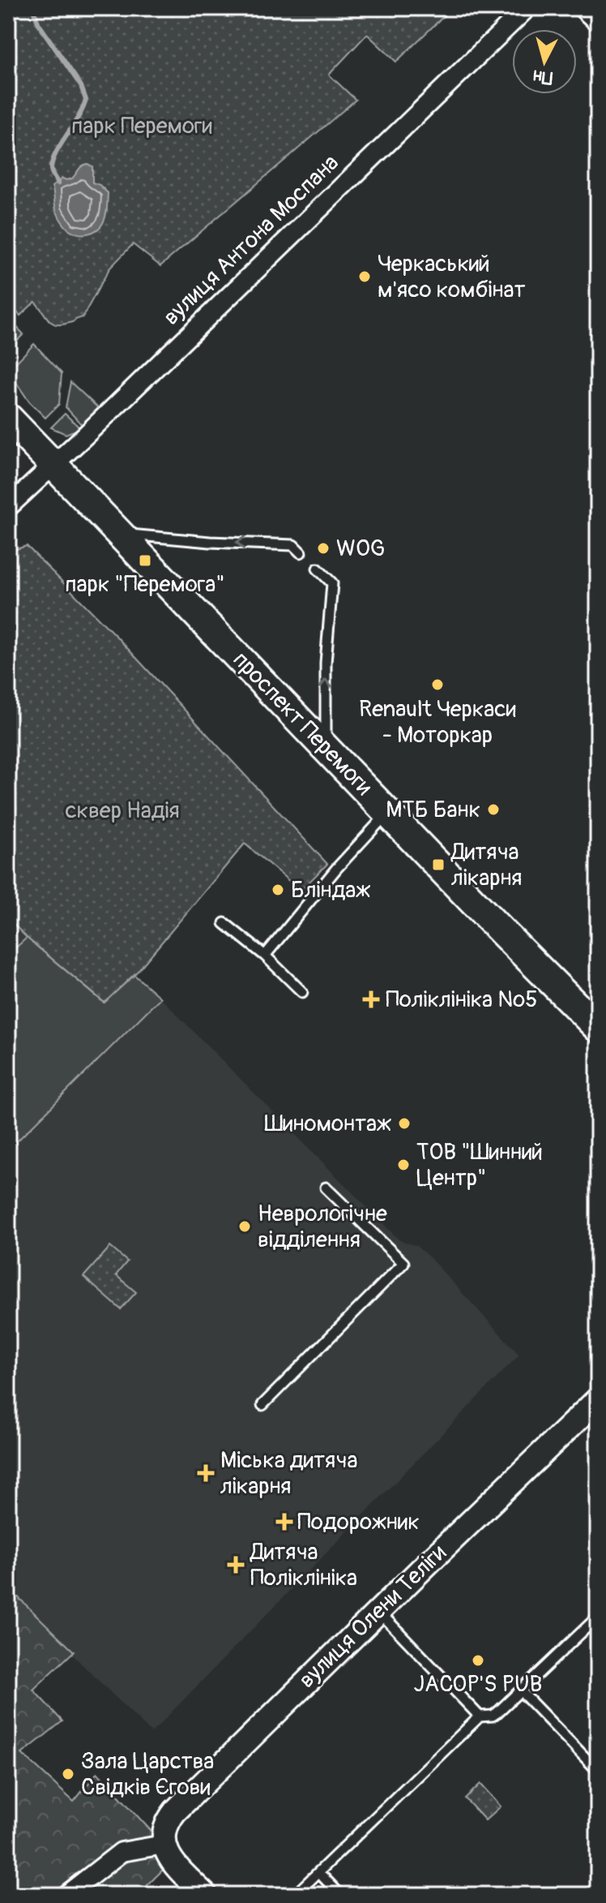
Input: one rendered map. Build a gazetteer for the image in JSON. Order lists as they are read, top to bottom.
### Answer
{
  "streets": {
    "main road": ["проспект Перемоги"],
    "street": ["вулиця Антона Моспана", "вулиця Олени Теліги"]
  },
  "crossings": [
    ["вулиця Антона Моспана", "проспект Перемоги"]
  ],
  "parks": ["парк Перемоги", "сквер Надія"],
  "places": {
    "other": [
      "Черкаський м'ясо комбінат",
      "WOG",
      "Renault Черкаси - Моторкар",
      "МТБ Банк",
      "Бліндаж",
      "Шиномонтаж",
      "ТОВ \"Шинний Центр\"",
      "Неврологічне відділення",
      "JACOP'S PUB",
      "Зала Царства Свідків Єгови"
    ],
    "transit": ["парк \"Перемога\"", "Дитяча лікарня"],
    "health": [
      "Поліклініка №5",
      "Міська дитяча лікарня",
      "Подорожник",
      "Дитяча Поліклініка"
    ]
  },
  "north": "bottom"
}
